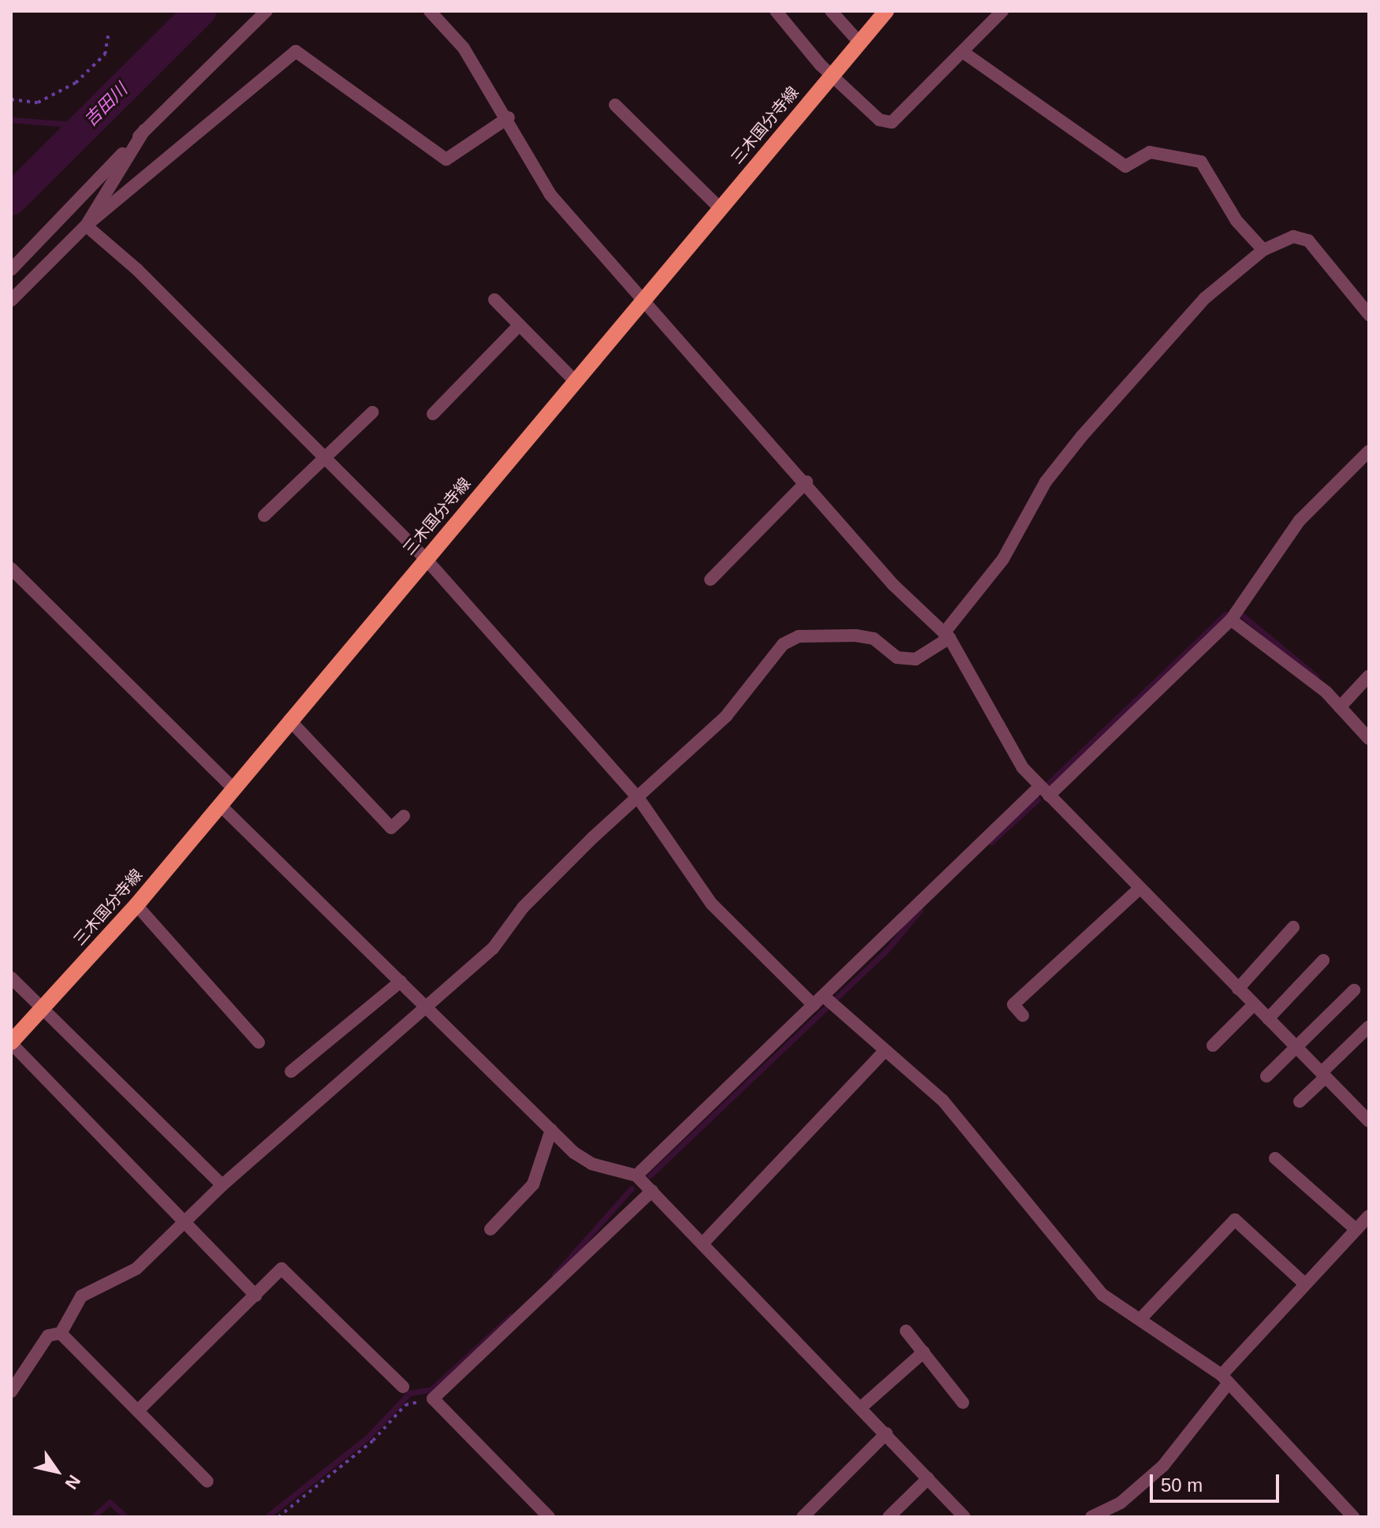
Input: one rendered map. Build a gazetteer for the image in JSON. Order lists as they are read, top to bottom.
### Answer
{
  "streets": {
    "main road": ["三木国分寺線"]
  },
  "water": ["吉田川"],
  "scale_bar": "50 m",
  "north": "bottom right"
}
